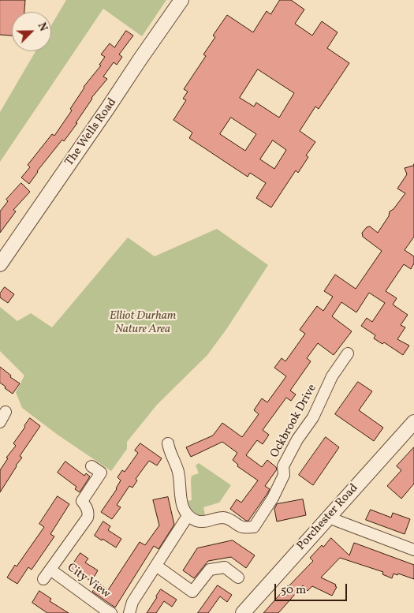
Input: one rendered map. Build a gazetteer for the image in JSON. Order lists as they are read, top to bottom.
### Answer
{
  "streets": {
    "street": [
      "The Wells Road",
      "Ockbrook Drive",
      "Porchester Road",
      "City View"
    ]
  },
  "parks": ["Elliot Durham Nature Area"],
  "scale_bar": "50 m",
  "north": "top right"
}
